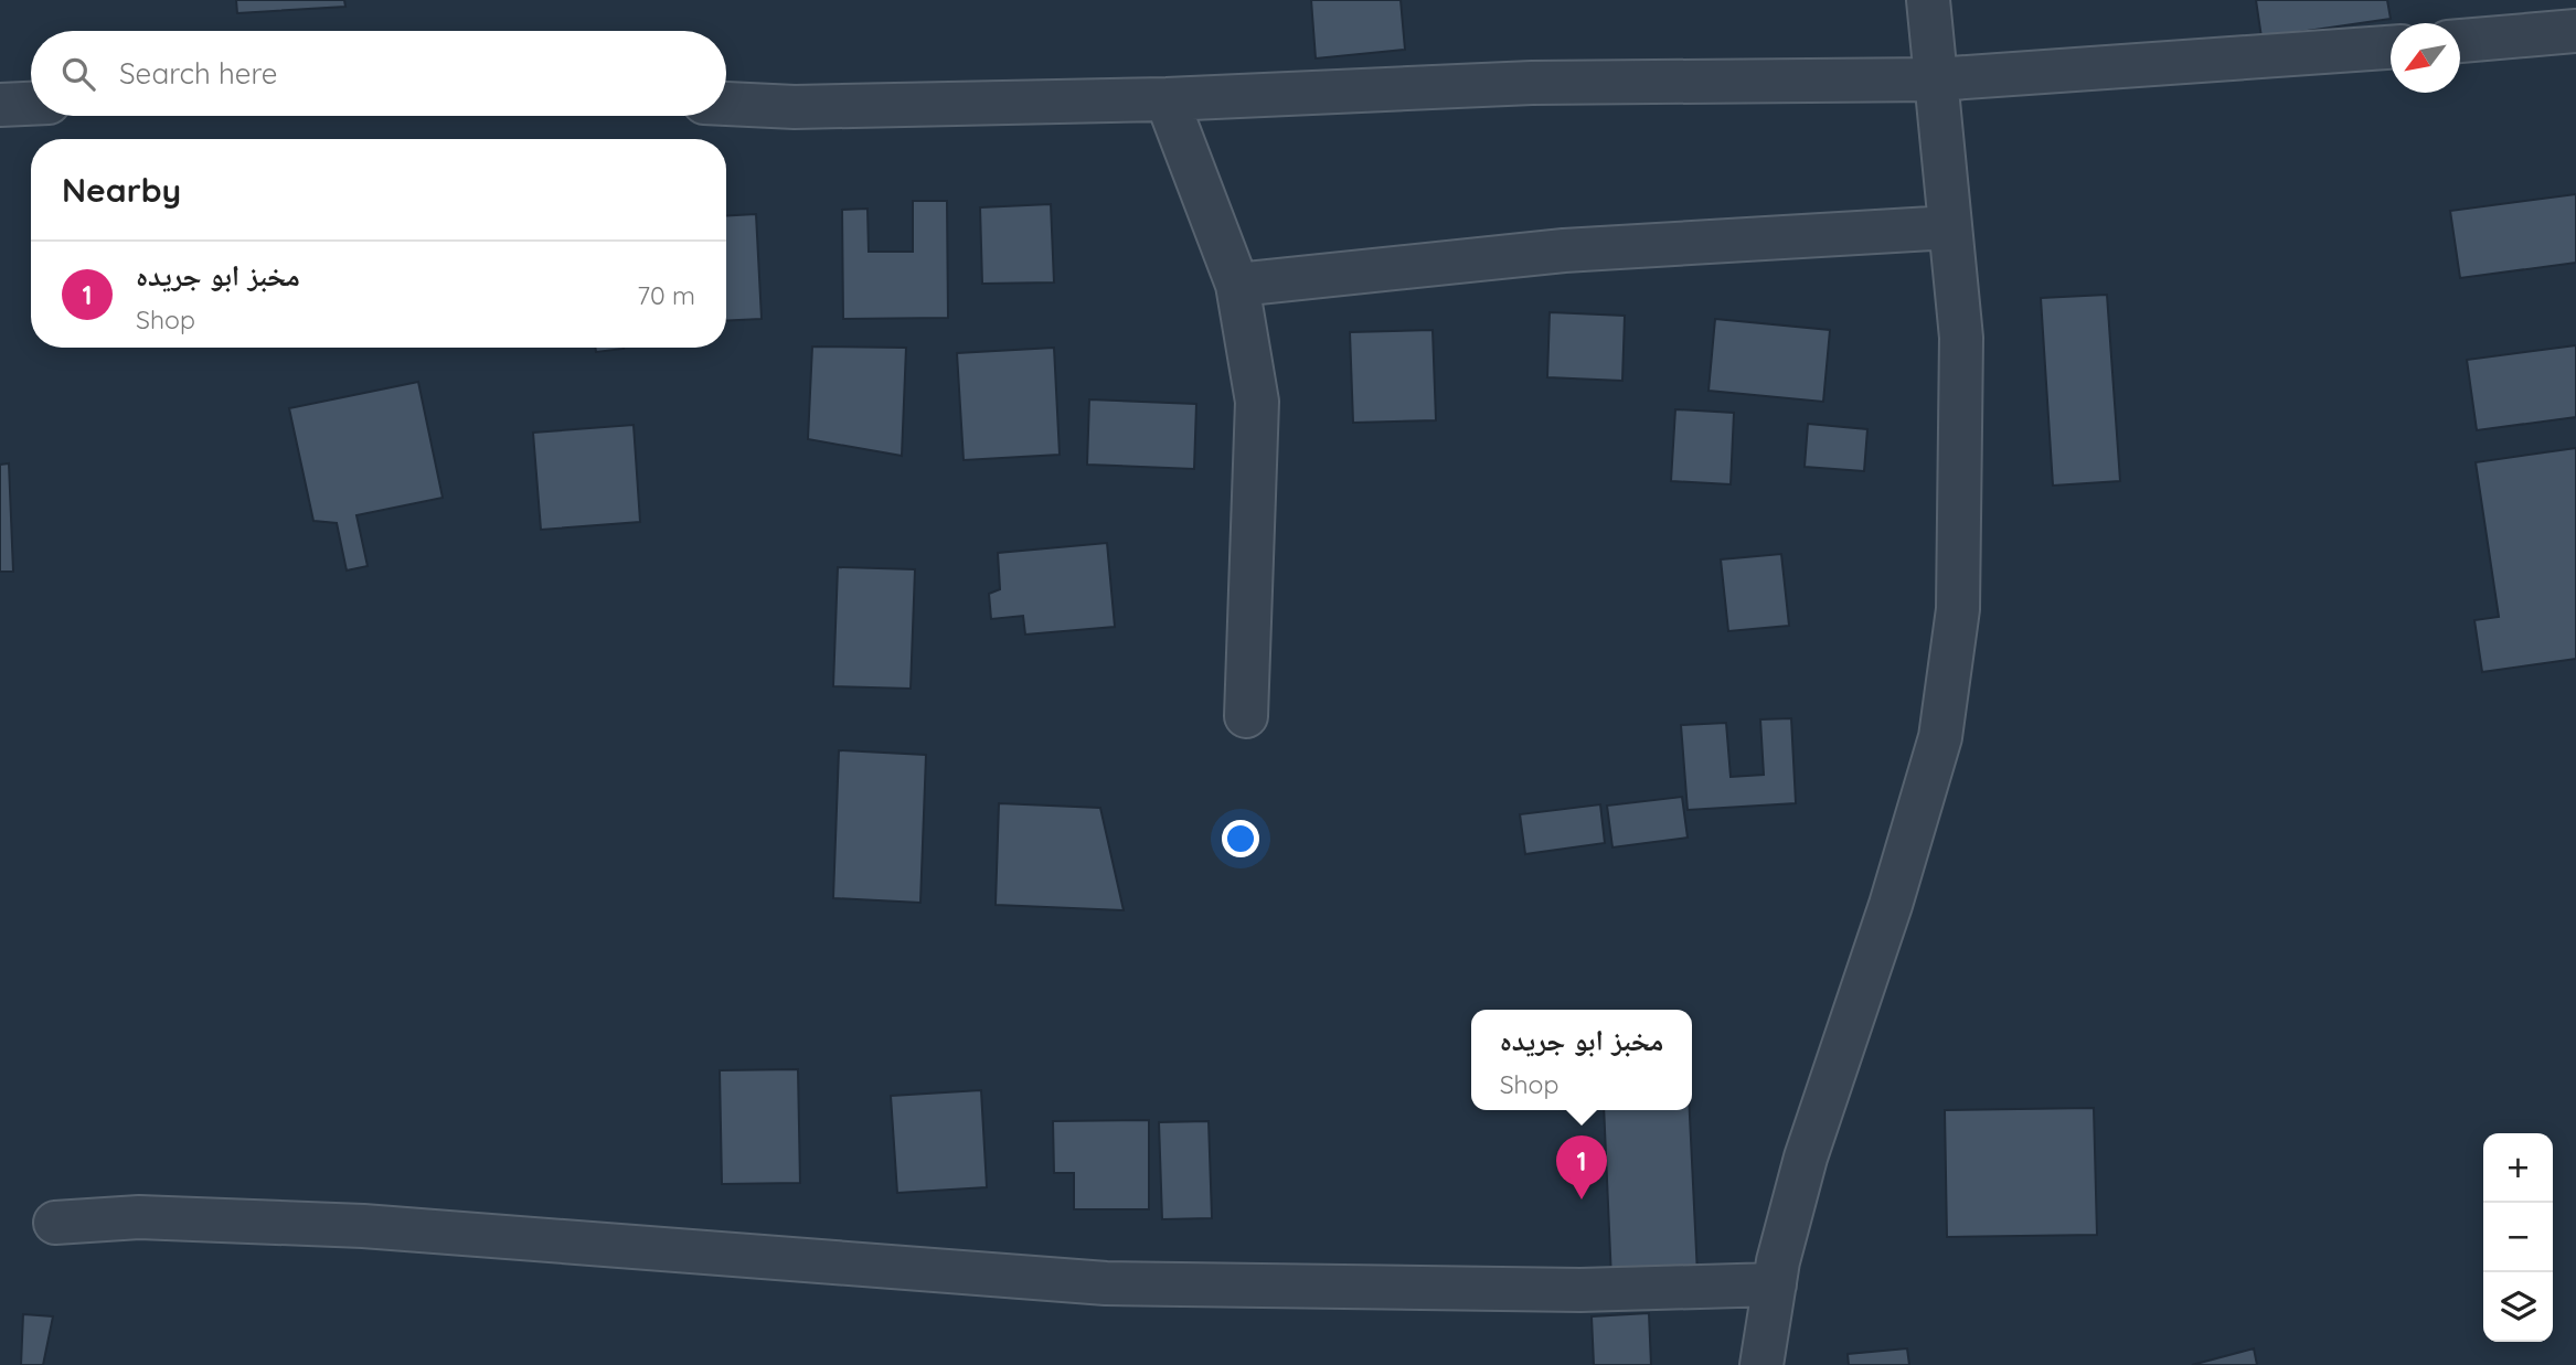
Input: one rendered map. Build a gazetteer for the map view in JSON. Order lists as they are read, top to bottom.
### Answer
{
  "north": "bottom left",
  "page": {
    "search": "Search here",
    "heading": "Nearby",
    "list": [
      {
        "mark": "1",
        "name": "مخبز ابو جريده",
        "note": "Shop",
        "value": "70 m"
      }
    ],
    "popup": ["مخبز ابو جريده", "Shop"],
    "map_buttons": ["+", "−"],
    "pins": "1"
  }
}
